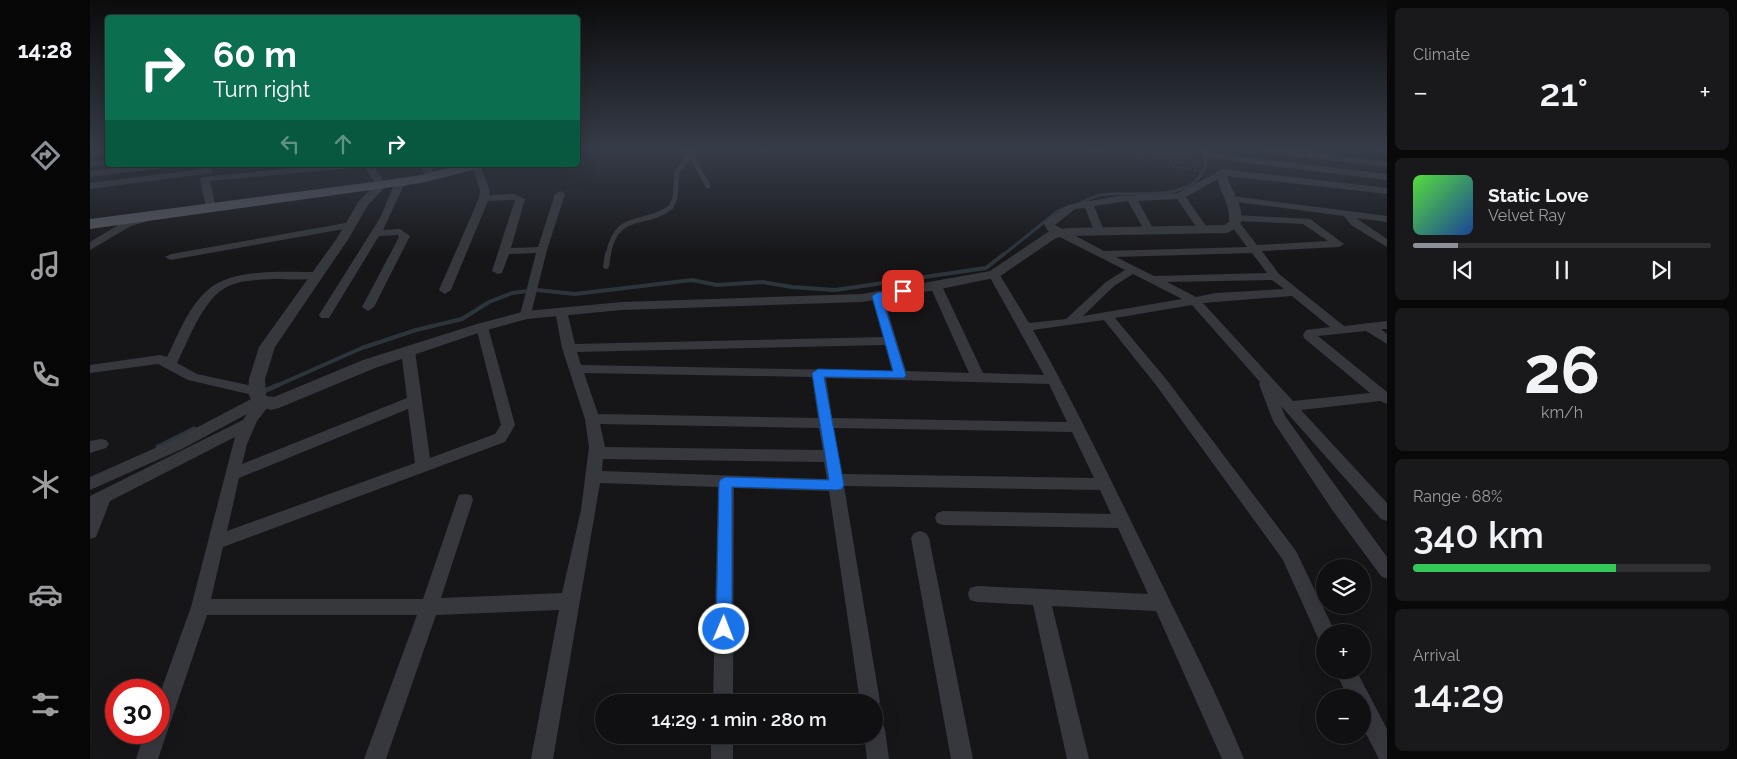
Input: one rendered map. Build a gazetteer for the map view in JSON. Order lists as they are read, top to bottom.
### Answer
{
  "page": {
    "tabs": "14:28",
    "tile": [
      "Climate",
      ["26", "km/h"],
      ["Range · 68%", "340 km"],
      ["Arrival", "14:29"]
    ],
    "turn": ["60 m", "Turn right"],
    "heat": ["−", "21°", "+"],
    "song": ["Static Love", "Velvet Ray"],
    "map_buttons": ["+", "−"],
    "limit": "30",
    "trip": "14:29 · 1 min · 280 m"
  }
}
